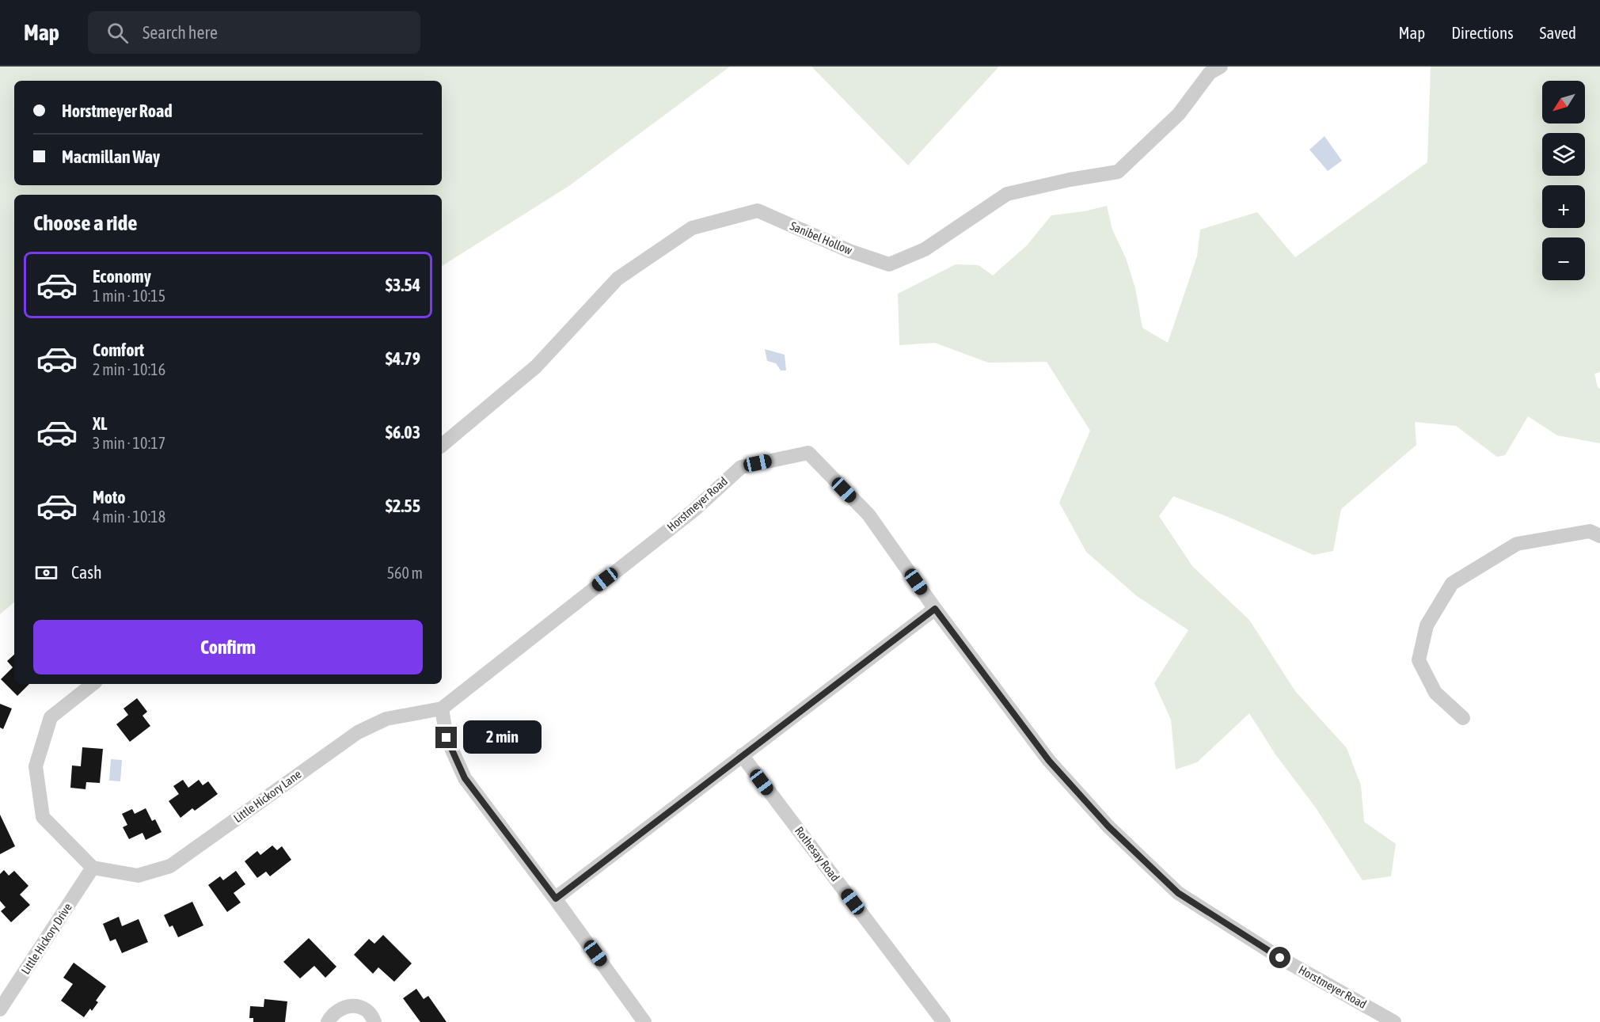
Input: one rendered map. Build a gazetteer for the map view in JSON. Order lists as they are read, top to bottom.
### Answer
{
  "streets": {
    "street": [
      "Sanibel Hollow",
      "Horstmeyer Road",
      "Little Hickory Lane",
      "Rothesay Road",
      "Little Hickory Drive"
    ]
  },
  "crossings": [
    ["Horstmeyer Road", "Little Hickory Lane"],
    ["Little Hickory Lane", "Little Hickory Drive"]
  ],
  "north": "bottom left",
  "page": {
    "header": "Map",
    "search": "Search here",
    "nav": ["Map", "Directions", "Saved"],
    "map_buttons": ["+", "−"],
    "banner": ["Horstmeyer Road", "Macmillan Way"],
    "heading": "Choose a ride",
    "list": [
      {
        "name": "Economy",
        "note": "1 min · 10:15",
        "value": "$3.54"
      },
      {
        "name": "Comfort",
        "note": "2 min · 10:16",
        "value": "$4.79"
      },
      {
        "name": "XL",
        "note": "3 min · 10:17",
        "value": "$6.03"
      },
      {
        "name": "Moto",
        "note": "4 min · 10:18",
        "value": "$2.55"
      }
    ],
    "pay": ["Cash", "560 m"],
    "buttons": "Confirm",
    "bubble": "2 min"
  }
}
